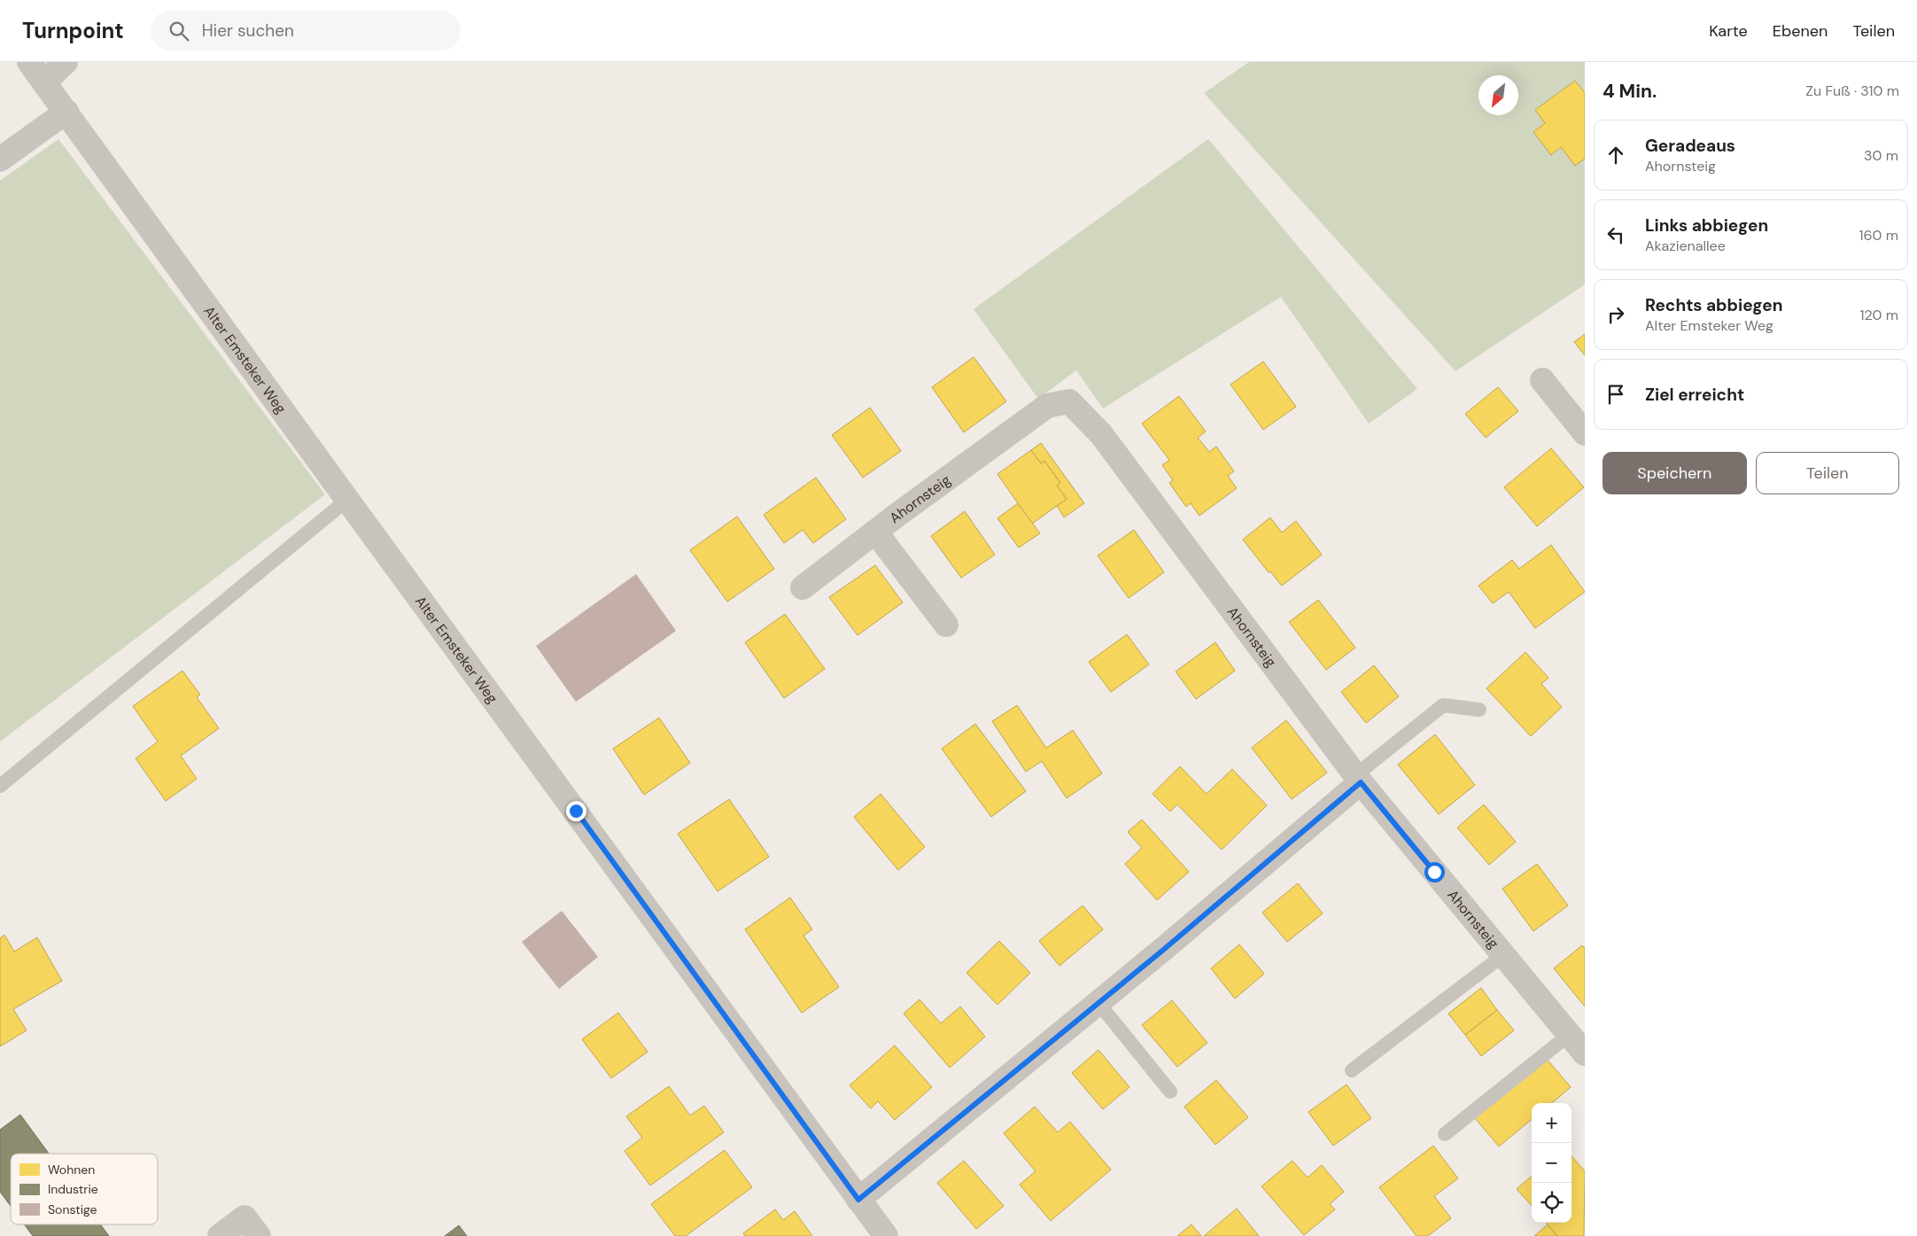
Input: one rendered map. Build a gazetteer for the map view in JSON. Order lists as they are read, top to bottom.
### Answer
{
  "streets": {
    "street": ["Alter Emsteker Weg", "Ahornsteig"]
  },
  "legend": ["Wohnen", "Industrie", "Sonstige"],
  "north": "bottom left",
  "page": {
    "header": "Turnpoint",
    "search": "Hier suchen",
    "nav": ["Karte", "Ebenen", "Teilen"],
    "heading": ["4 Min.", "Zu Fuß · 310 m"],
    "list": [
      ["Geradeaus", "Ahornsteig", "30 m"],
      ["Links abbiegen", "Akazienallee", "160 m"],
      ["Rechts abbiegen", "Alter Emsteker Weg", "120 m"],
      "Ziel erreicht"
    ],
    "buttons": ["Speichern", "Teilen"],
    "map_buttons": ["+", "−"]
  }
}
